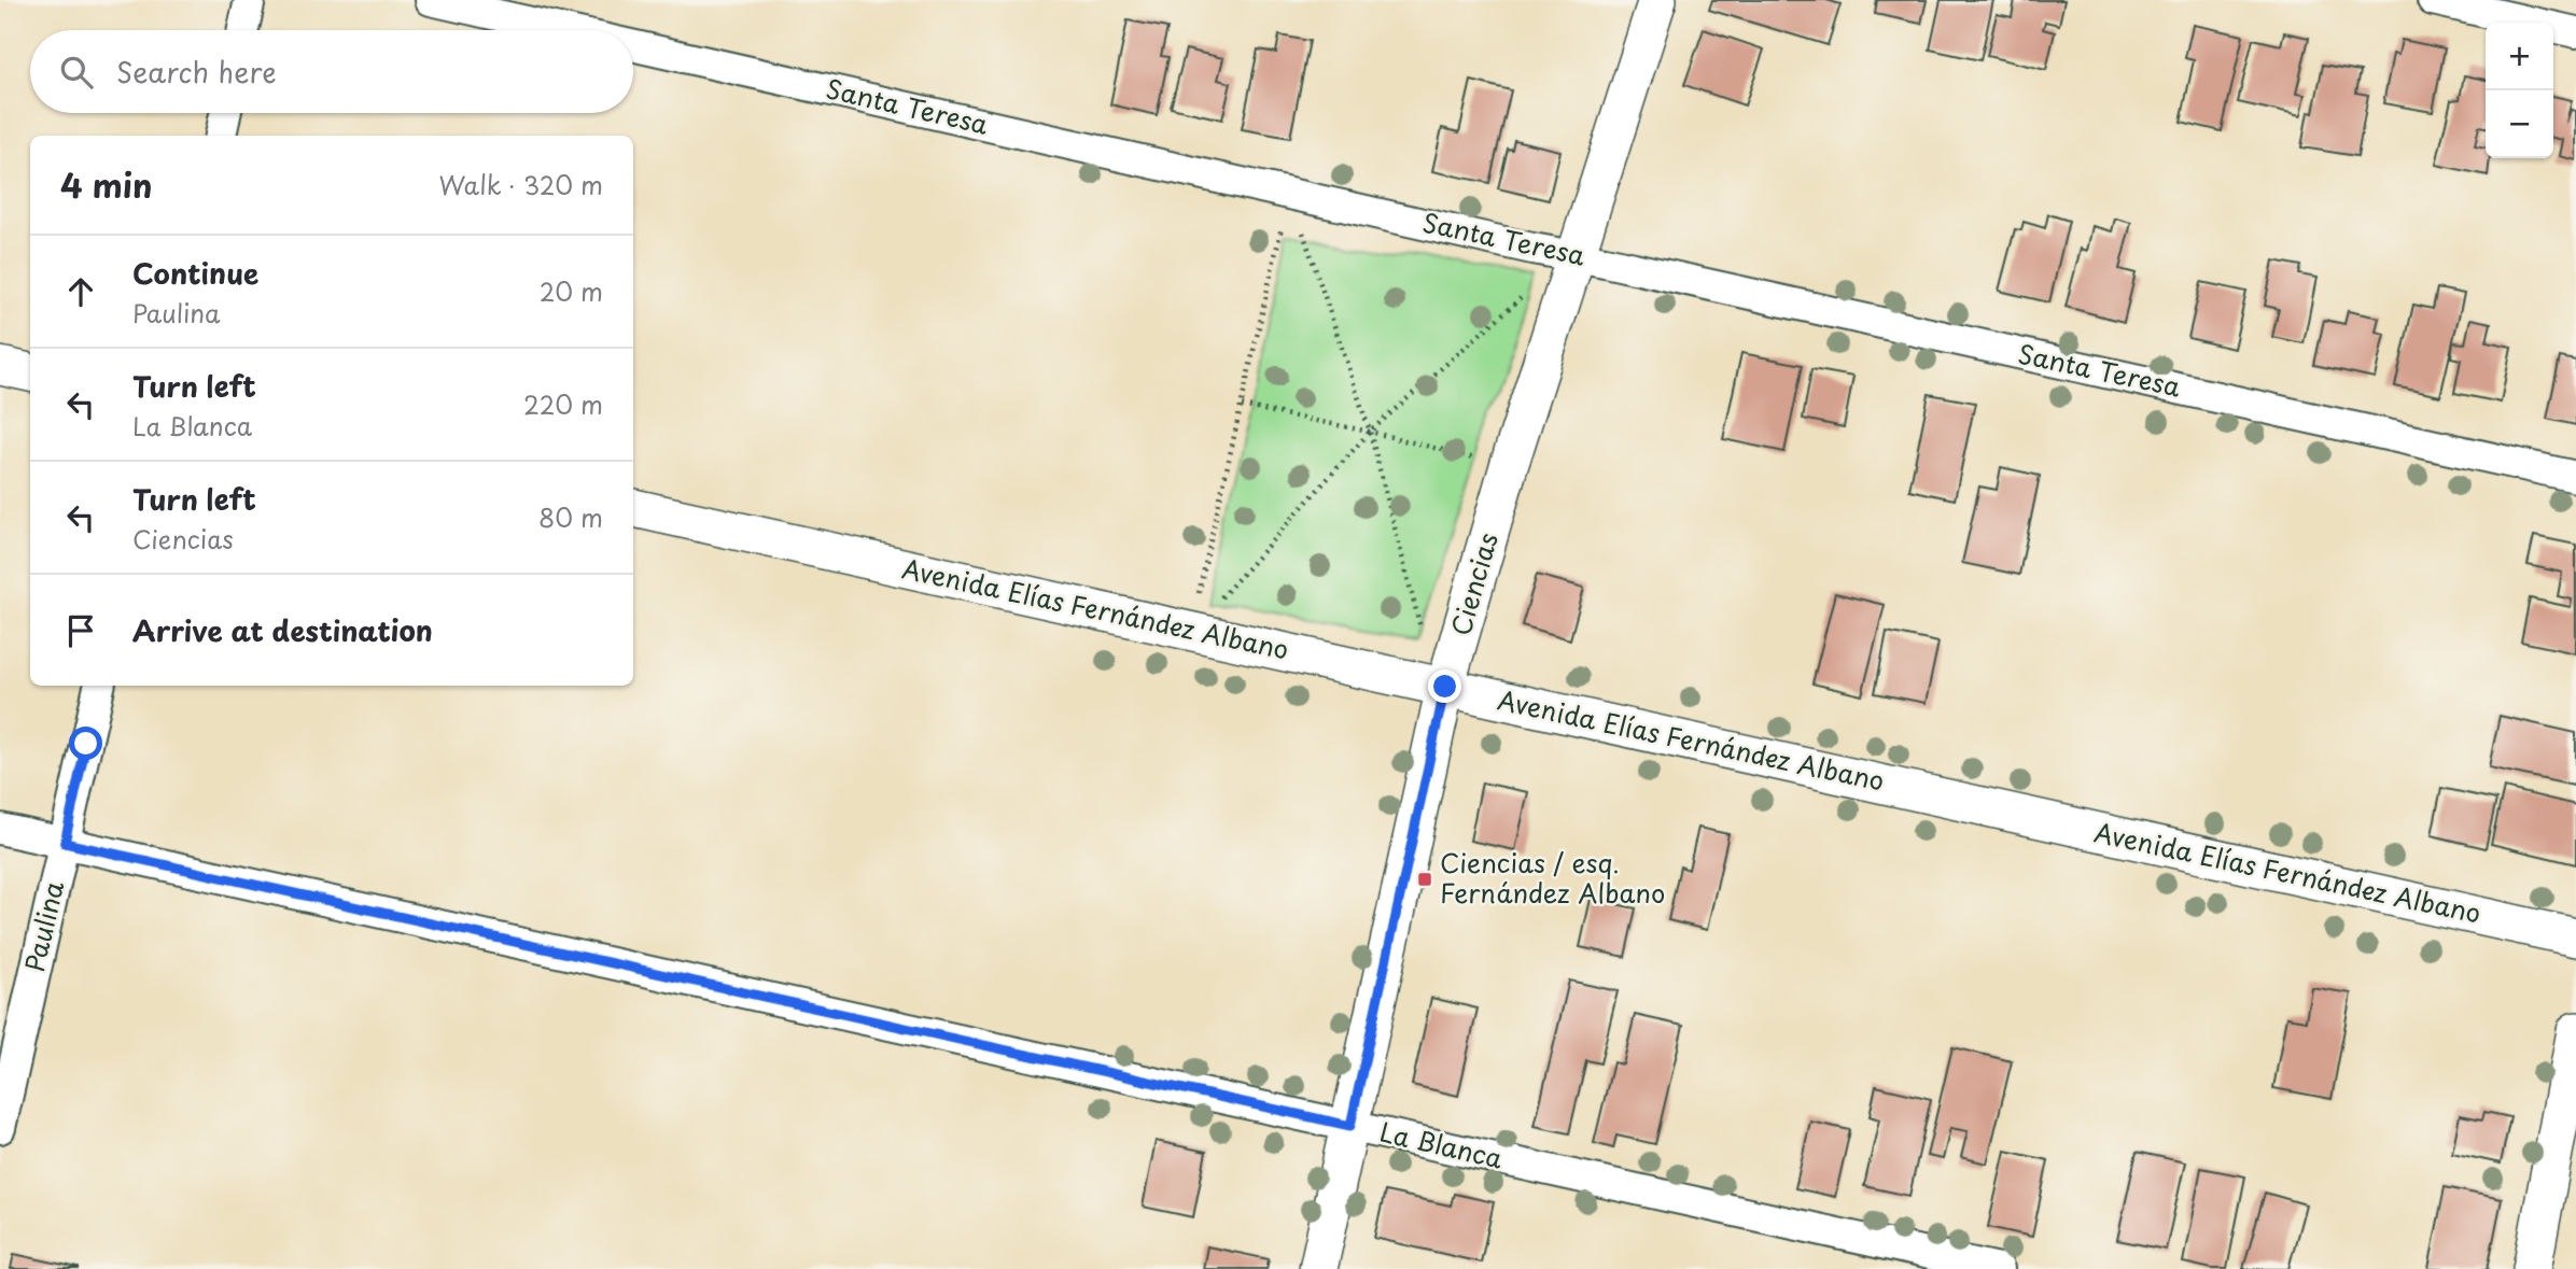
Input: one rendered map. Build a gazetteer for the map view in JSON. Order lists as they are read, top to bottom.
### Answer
{
  "streets": {
    "street": [
      "Santa Teresa",
      "Ciencias",
      "Avenida Elías Fernández Albano",
      "Paulina",
      "La Blanca"
    ]
  },
  "crossings": [
    ["Santa Teresa", "Ciencias"],
    ["Ciencias", "Avenida Elías Fernández Albano"],
    ["Ciencias", "La Blanca"],
    ["Paulina", "La Blanca"]
  ],
  "places": {
    "transit": ["Ciencias / esq. Fernández Albano"]
  },
  "page": {
    "map_buttons": ["+", "−"],
    "search": "Search here",
    "heading": ["4 min", "Walk · 320 m"],
    "list": [
      ["Continue", "Paulina", "20 m"],
      ["Turn left", "La Blanca", "220 m"],
      ["Turn left", "Ciencias", "80 m"],
      "Arrive at destination"
    ]
  }
}
